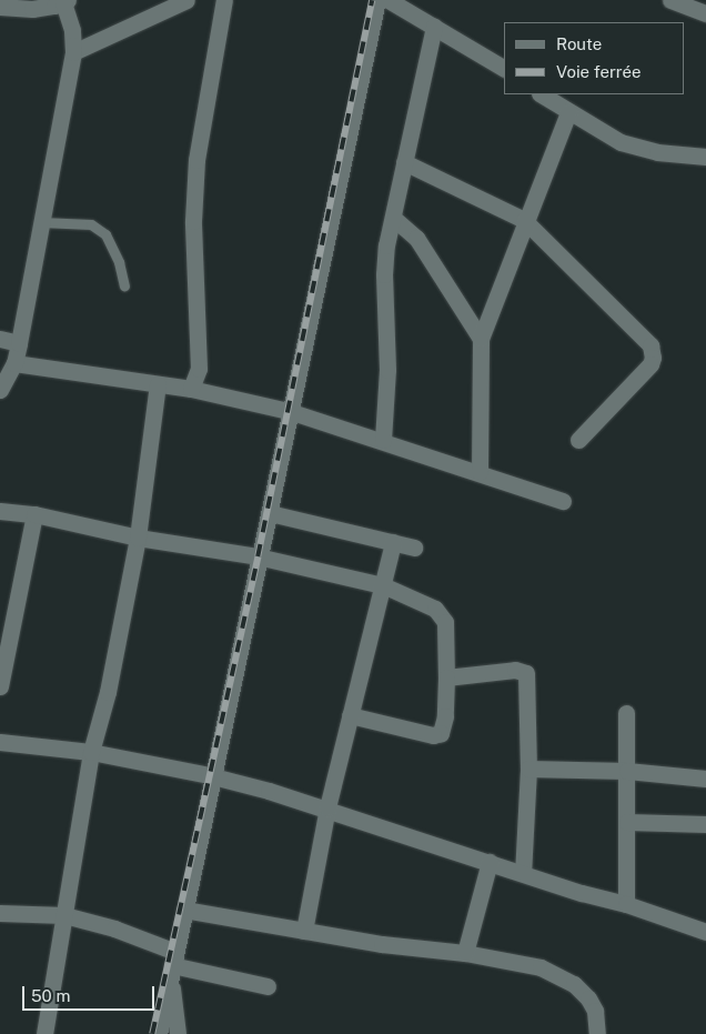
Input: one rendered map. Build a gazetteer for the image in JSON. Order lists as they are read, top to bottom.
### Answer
{
  "legend": ["Route", "Voie ferrée"],
  "scale_bar": "50 m"
}
